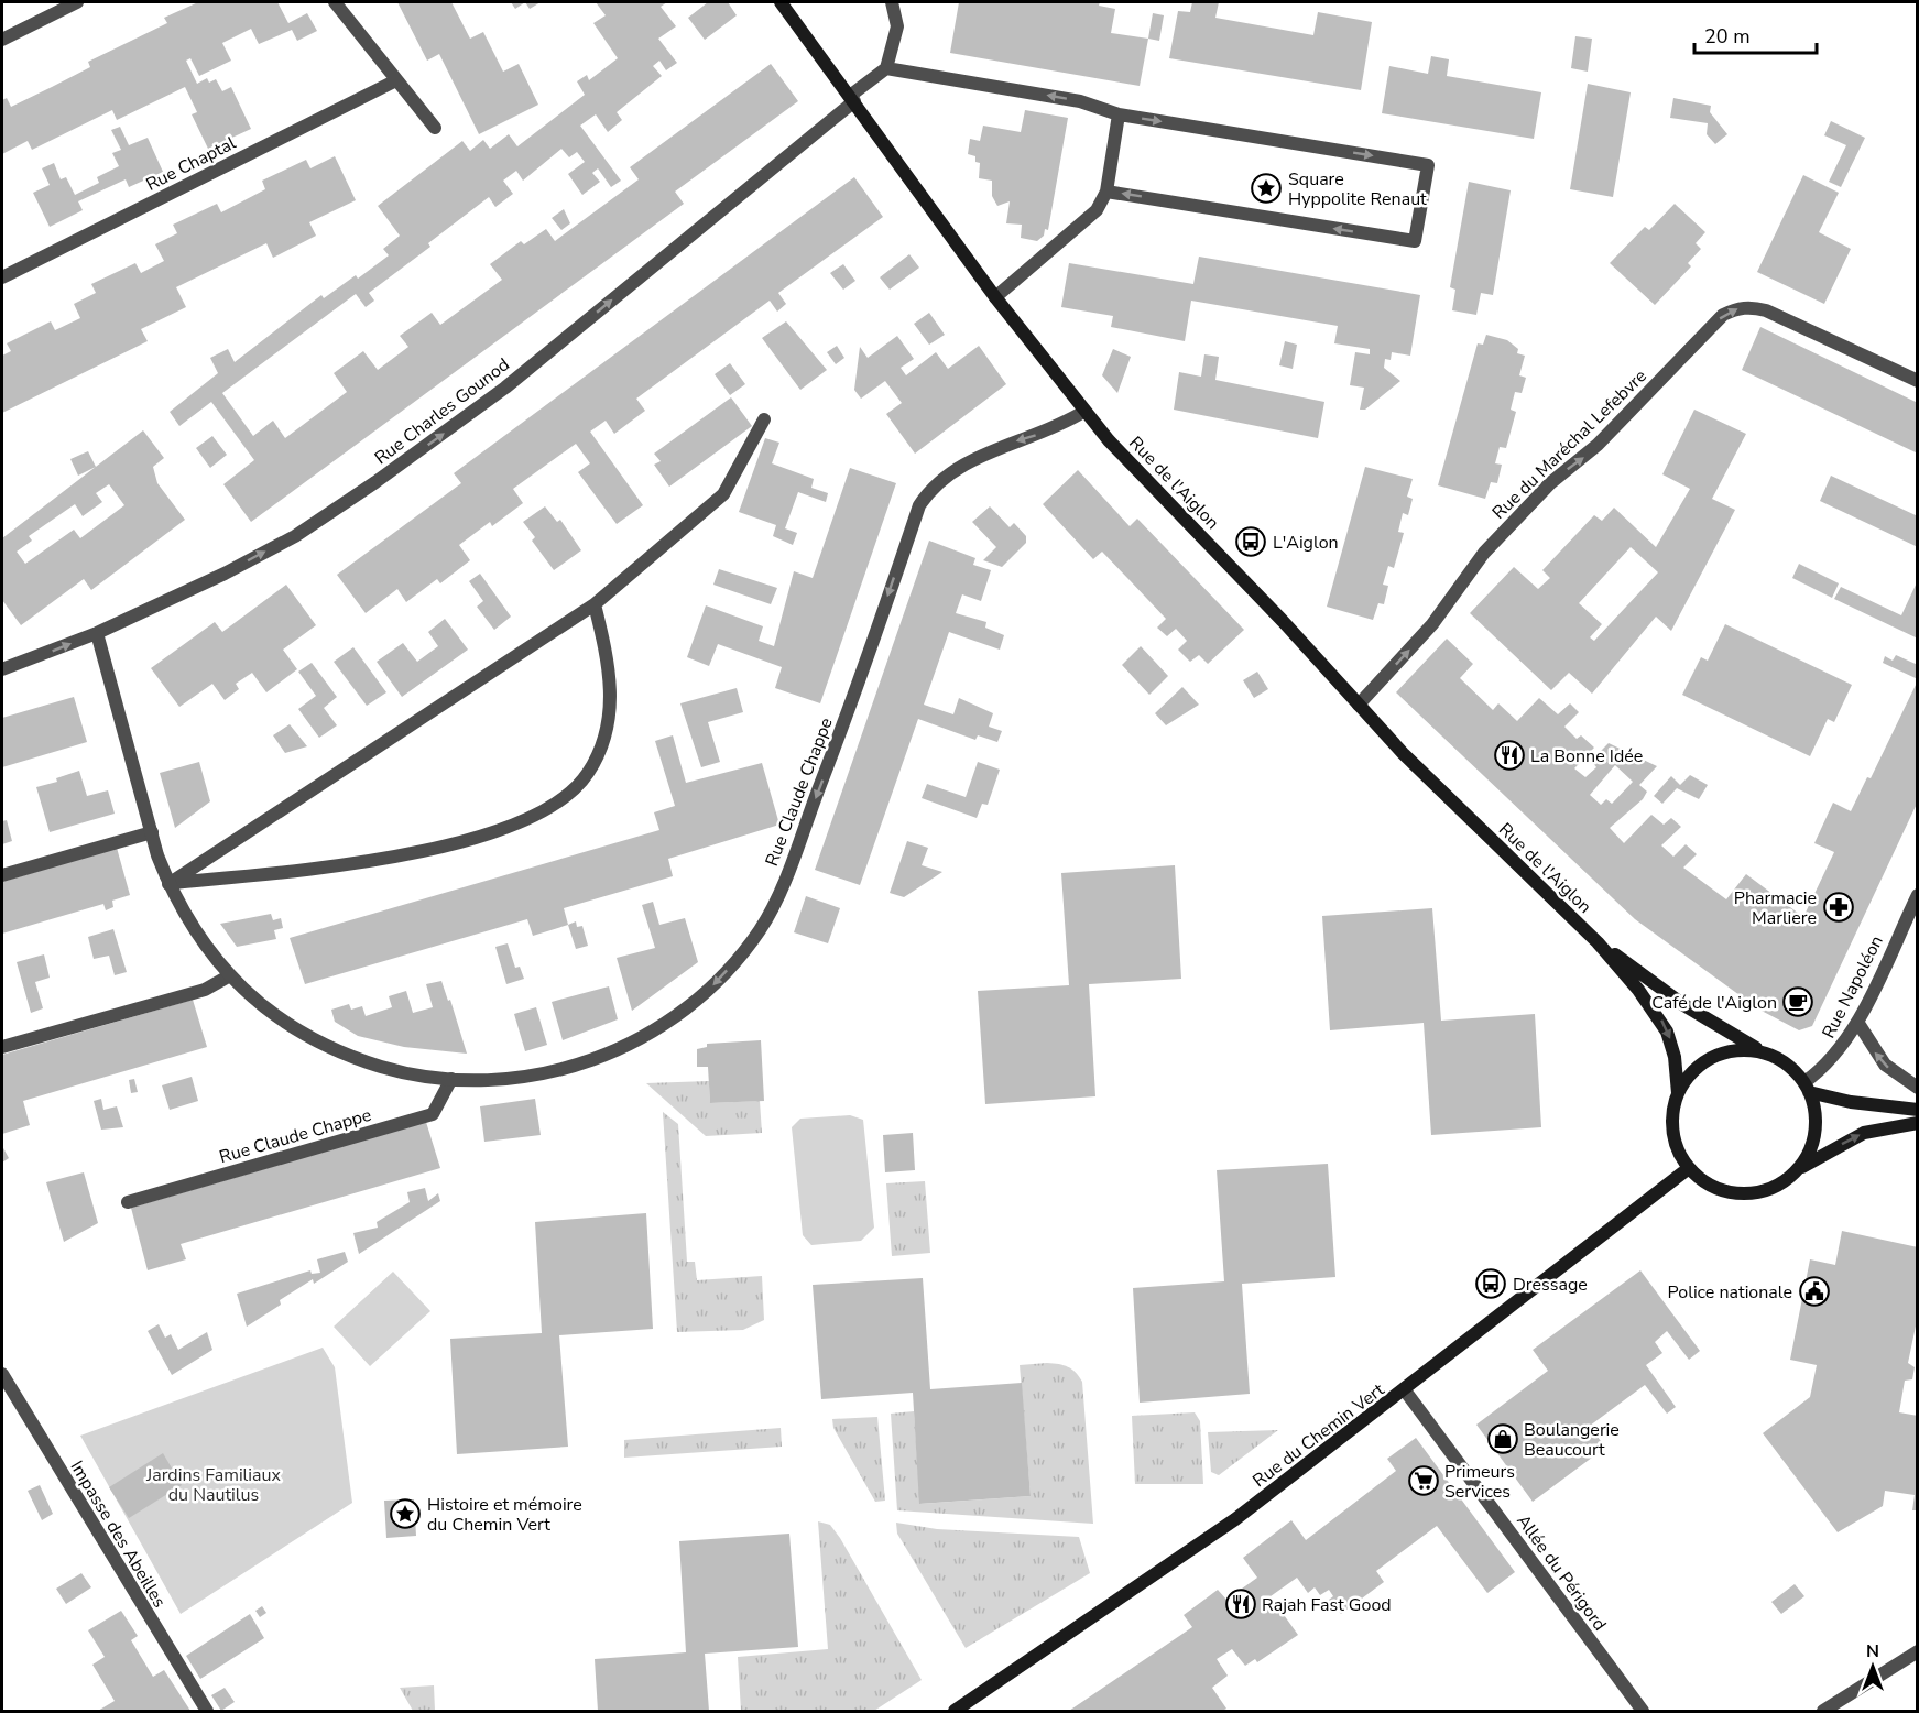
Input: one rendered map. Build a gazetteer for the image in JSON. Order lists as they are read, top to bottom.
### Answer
{
  "streets": {
    "main road": ["Rue de l'Aiglon", "Rue du Chemin Vert"],
    "street": [
      "Rue Chaptal",
      "Rue Charles Gounod",
      "Rue du Maréchal Lefebvre",
      "Rue Claude Chappe",
      "Rue Napoléon",
      "Impasse des Abeilles",
      "Allée du Périgord"
    ]
  },
  "crossings": [
    ["Rue Charles Gounod", "Rue de l'Aiglon"],
    ["Rue Charles Gounod", "Rue Claude Chappe"],
    ["Rue du Maréchal Lefebvre", "Rue de l'Aiglon"],
    ["Rue de l'Aiglon", "Rue Claude Chappe"],
    ["Rue de l'Aiglon", "Rue Napoléon"],
    ["Rue de l'Aiglon", "Rue du Chemin Vert"],
    ["Rue Napoléon", "Rue du Chemin Vert"],
    ["Rue du Chemin Vert", "Allée du Périgord"]
  ],
  "one_way": ["Rue Charles Gounod", "Rue du Maréchal Lefebvre", "Rue Claude Chappe"],
  "parks": ["Jardins Familiaux du Nautilus"],
  "places": {
    "place": ["Square Hyppolite Renaut", "Histoire et mémoire du Chemin Vert"],
    "bus stop": ["L'Aiglon", "Dressage"],
    "restaurant": ["La Bonne Idée", "Rajah Fast Good"],
    "pharmacy": ["Pharmacie Marliere"],
    "cafe": ["Café de l'Aiglon"],
    "public building": ["Police nationale"],
    "shop": ["Boulangerie Beaucourt"],
    "supermarket": ["Primeurs Services"]
  },
  "scale_bar": "20 m",
  "north": "top"
}
